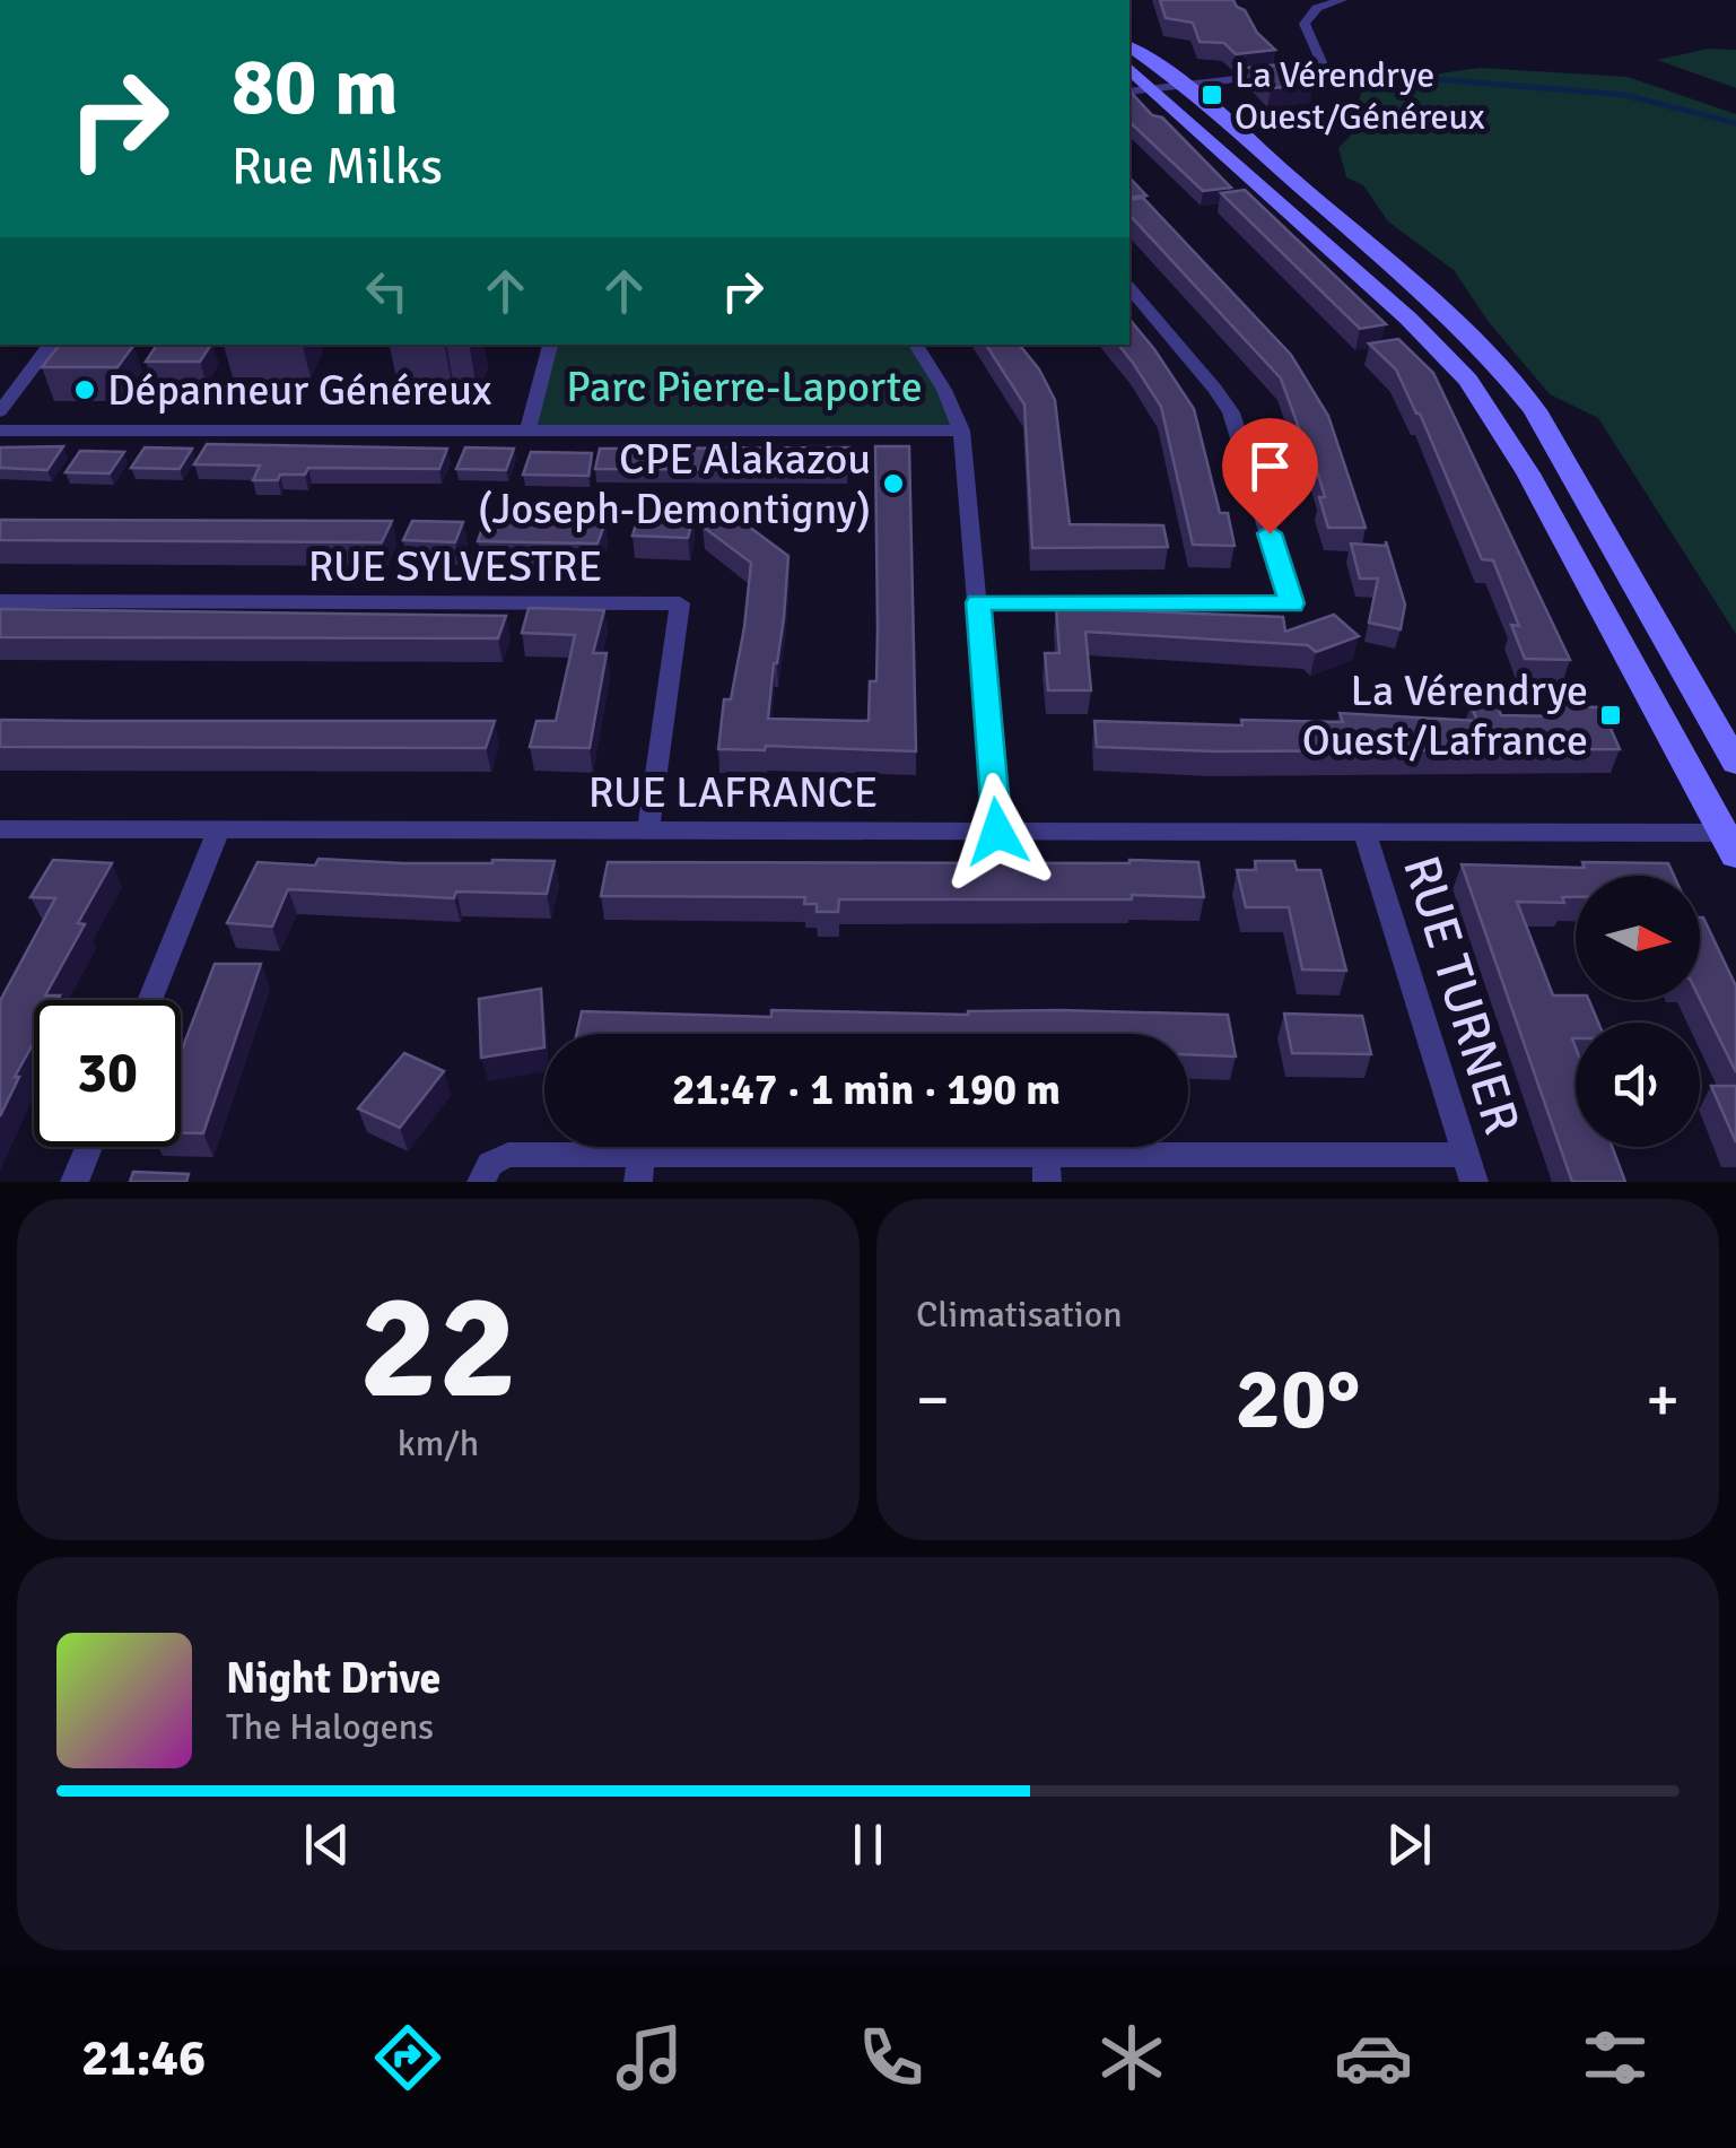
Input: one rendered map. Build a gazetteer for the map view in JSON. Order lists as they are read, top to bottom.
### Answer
{
  "streets": {
    "street": ["RUE SYLVESTRE", "RUE LAFRANCE", "RUE TURNER"]
  },
  "crossings": [
    ["RUE SYLVESTRE", "RUE LAFRANCE"],
    ["RUE LAFRANCE", "RUE TURNER"]
  ],
  "parks": ["Parc Pierre-Laporte"],
  "places": {
    "transit": ["La Vérendrye Ouest/Généreux", "La Vérendrye Ouest/Lafrance"],
    "other": ["Dépanneur Généreux", "CPE Alakazou (Joseph-Demontigny)"]
  },
  "north": "right",
  "page": {
    "turn": ["80 m", "Rue Milks"],
    "limit": "30",
    "trip": "21:47 · 1 min · 190 m",
    "tile": [
      ["22", "km/h"],
      "Climatisation"
    ],
    "heat": ["−", "20°", "+"],
    "song": ["Night Drive", "The Halogens"],
    "tabs": "21:46"
  }
}
